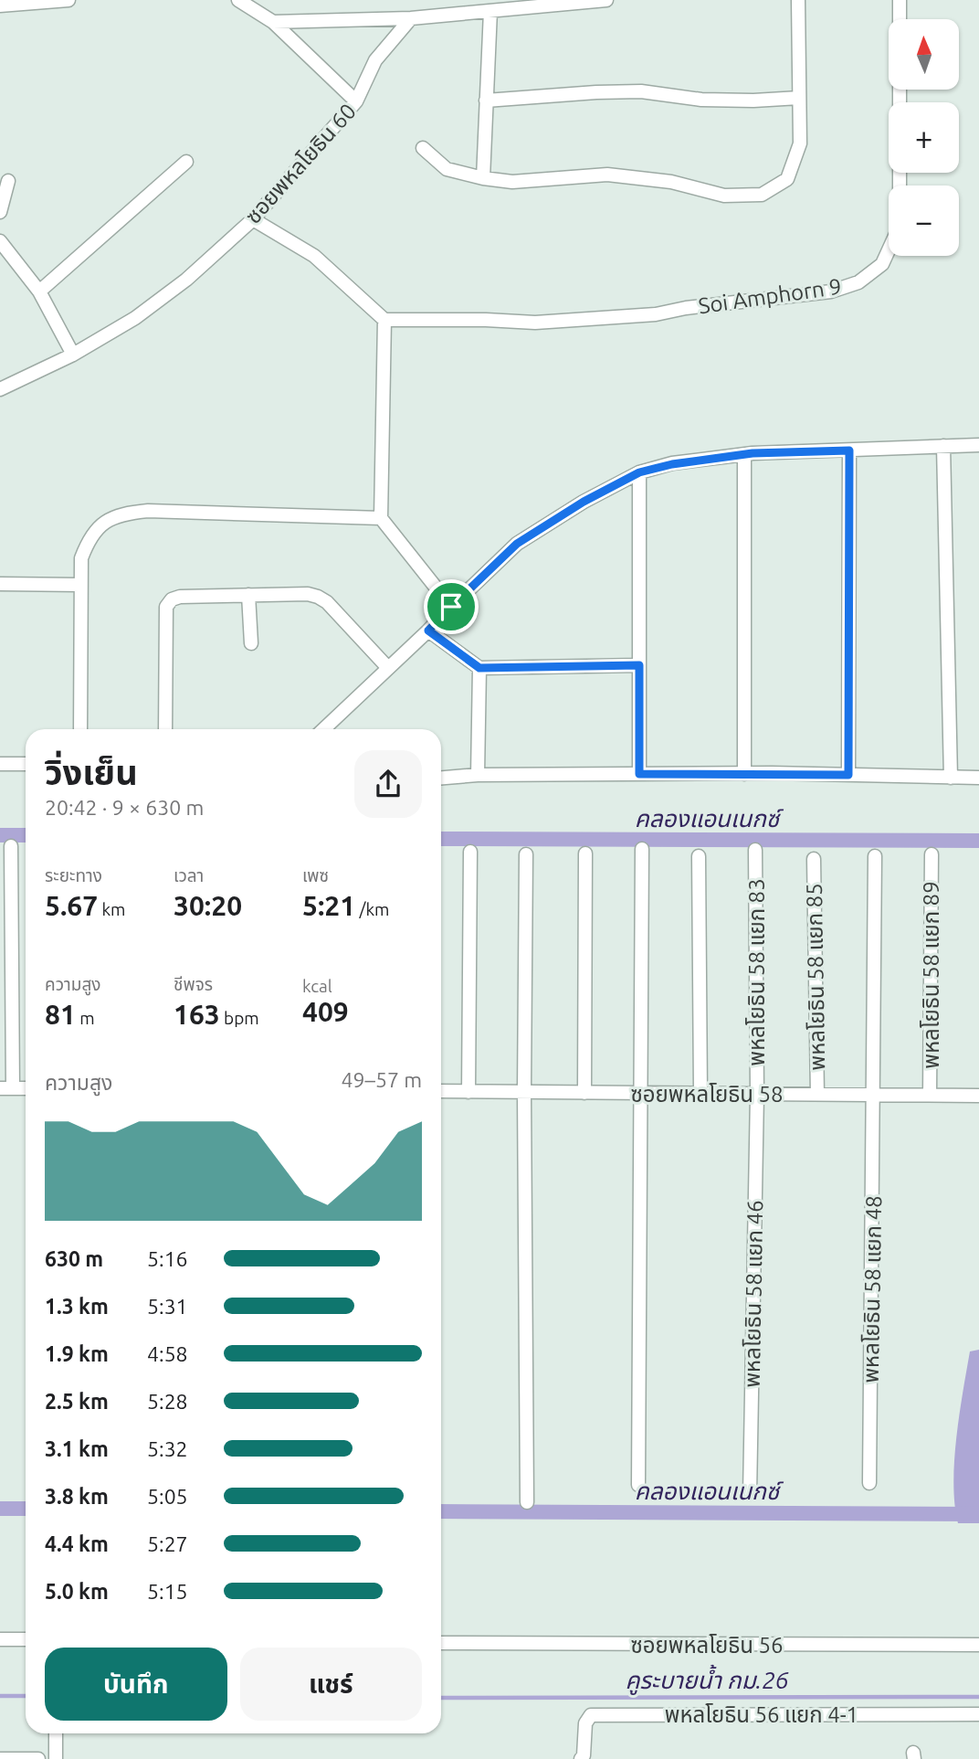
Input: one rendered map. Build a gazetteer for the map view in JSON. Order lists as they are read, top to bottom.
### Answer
{
  "streets": {
    "street": [
      "ซอยพหลโยธิน 60",
      "Soi Amphorn 9",
      "พหลโยธิน 58 แยก 83",
      "พหลโยธิน 58 แยก 89",
      "พหลโยธิน 58 แยก 85",
      "ซอยพหลโยธิน 58",
      "พหลโยธิน 58 แยก 48",
      "พหลโยธิน 58 แยก 46",
      "ซอยพหลโยธิน 56",
      "พหลโยธิน 56 แยก 4-1"
    ]
  },
  "crossings": [
    ["พหลโยธิน 58 แยก 83", "ซอยพหลโยธิน 58"],
    ["พหลโยธิน 58 แยก 83", "พหลโยธิน 58 แยก 46"],
    ["พหลโยธิน 58 แยก 89", "ซอยพหลโยธิน 58"],
    ["พหลโยธิน 58 แยก 85", "ซอยพหลโยธิน 58"],
    ["ซอยพหลโยธิน 58", "พหลโยธิน 58 แยก 48"],
    ["ซอยพหลโยธิน 58", "พหลโยธิน 58 แยก 46"]
  ],
  "water": ["คลองแอนเนกซ์", "คูระบายน้ำ กม.26"],
  "north": "top",
  "page": {
    "map_buttons": ["+", "−"],
    "heading": ["วิ่งเย็น", "20:42 · 9 × 630 m"],
    "stats": [
      ["ระยะทาง", "5.67 km"],
      ["เวลา", "30:20"],
      ["เพซ", "5:21 /km"],
      ["ความสูง", "81 m"],
      ["ชีพจร", "163 bpm"],
      ["kcal", "409"]
    ],
    "chart": ["ความสูง", "49–57 m"],
    "list": [
      {
        "name": "630 m",
        "note": "5:16"
      },
      {
        "name": "1.3 km",
        "note": "5:31"
      },
      {
        "name": "1.9 km",
        "note": "4:58"
      },
      {
        "name": "2.5 km",
        "note": "5:28"
      },
      {
        "name": "3.1 km",
        "note": "5:32"
      },
      {
        "name": "3.8 km",
        "note": "5:05"
      },
      {
        "name": "4.4 km",
        "note": "5:27"
      },
      {
        "name": "5.0 km",
        "note": "5:15"
      }
    ],
    "buttons": ["บันทึก", "แชร์"]
  }
}
